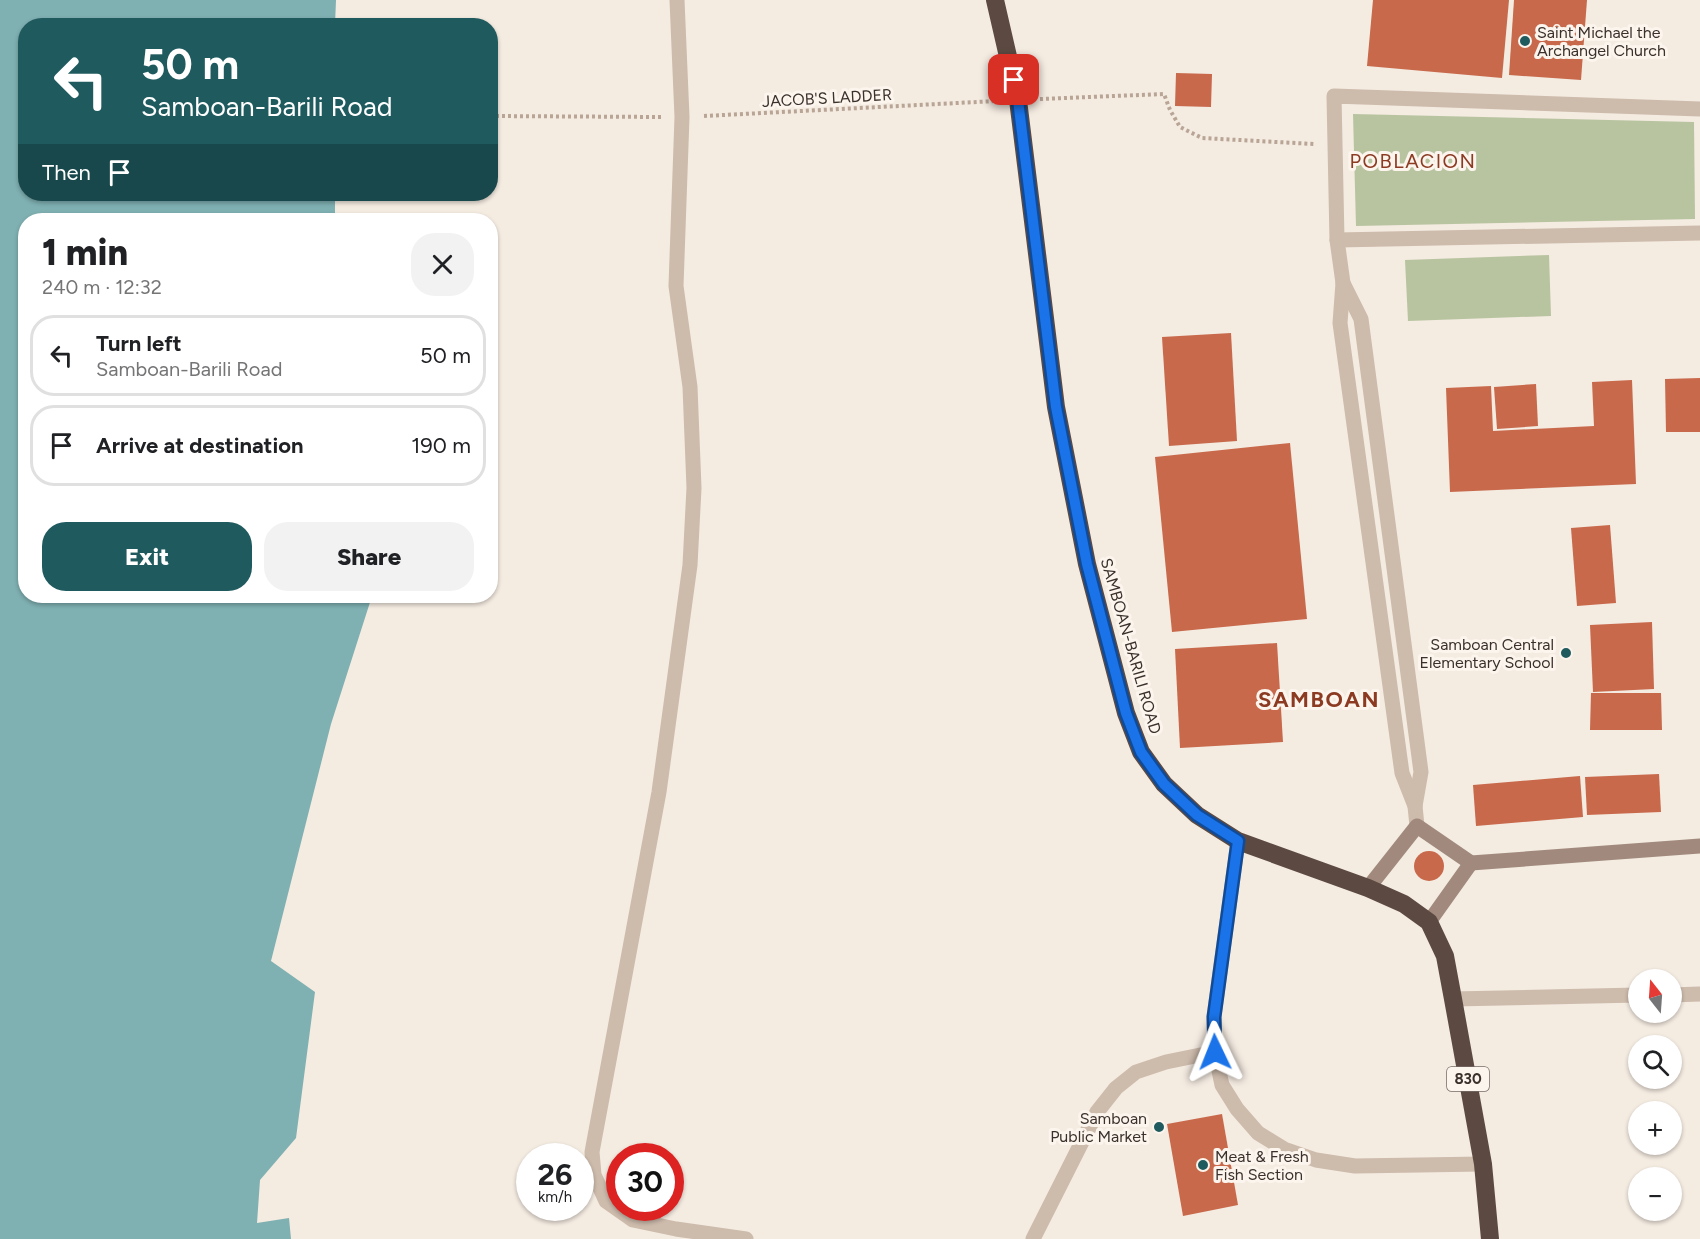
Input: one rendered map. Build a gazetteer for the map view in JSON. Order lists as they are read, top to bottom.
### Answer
{
  "streets": {
    "highway": ["SAMBOAN-BARILI ROAD", "830"],
    "path": ["JACOB'S LADDER"]
  },
  "crossings": [
    ["JACOB'S LADDER", "SAMBOAN-BARILI ROAD"]
  ],
  "districts": ["POBLACION", "SAMBOAN"],
  "places": [
    "Saint Michael the Archangel Church",
    "Samboan Central Elementary School",
    "Samboan Public Market",
    "Meat & Fresh Fish Section"
  ],
  "north": "top",
  "page": {
    "turn": ["50 m", "Samboan-Barili Road"],
    "then": "Then",
    "heading": ["1 min", "240 m · 12:32"],
    "list": [
      {
        "name": "Turn left",
        "note": "Samboan-Barili Road",
        "value": "50 m"
      },
      {
        "name": "Arrive at destination",
        "value": "190 m"
      }
    ],
    "buttons": ["Exit", "Share"],
    "map_buttons": ["+", "−"],
    "speed": "26 km/h",
    "limit": "30"
  }
}
